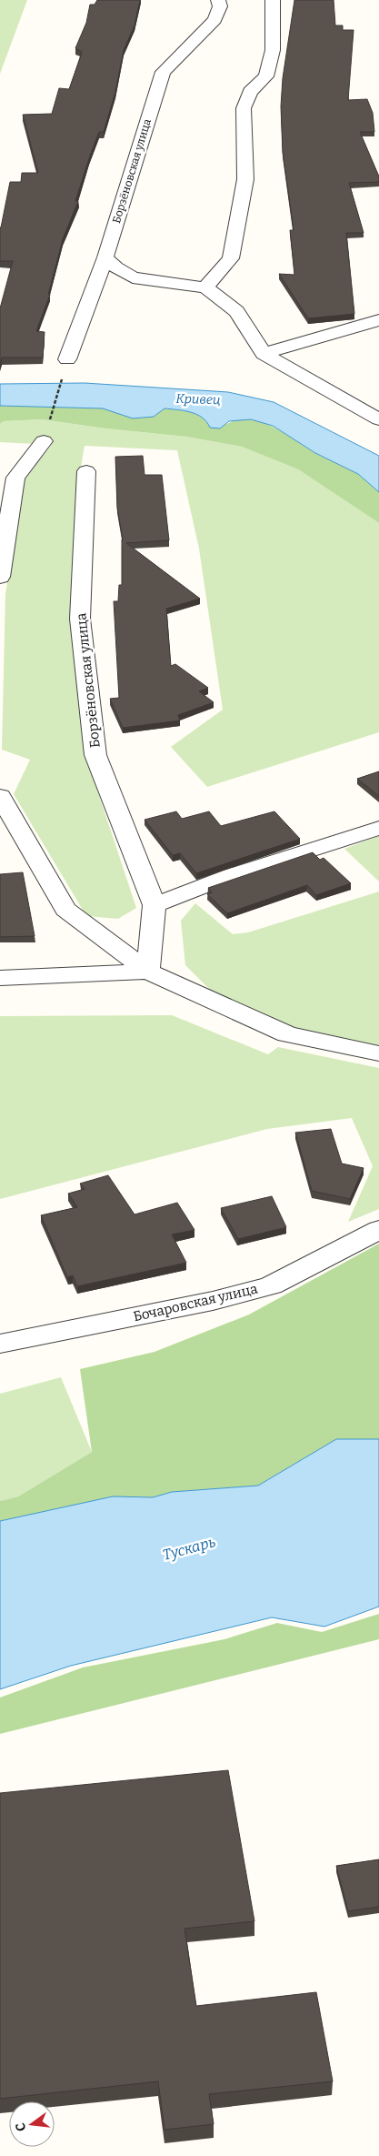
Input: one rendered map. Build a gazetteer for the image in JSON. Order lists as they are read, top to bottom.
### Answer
{
  "streets": {
    "street": ["Борзёновская улица", "Бочаровская улица"]
  },
  "water": ["Кривец", "Тускарь"],
  "north": "left"
}
